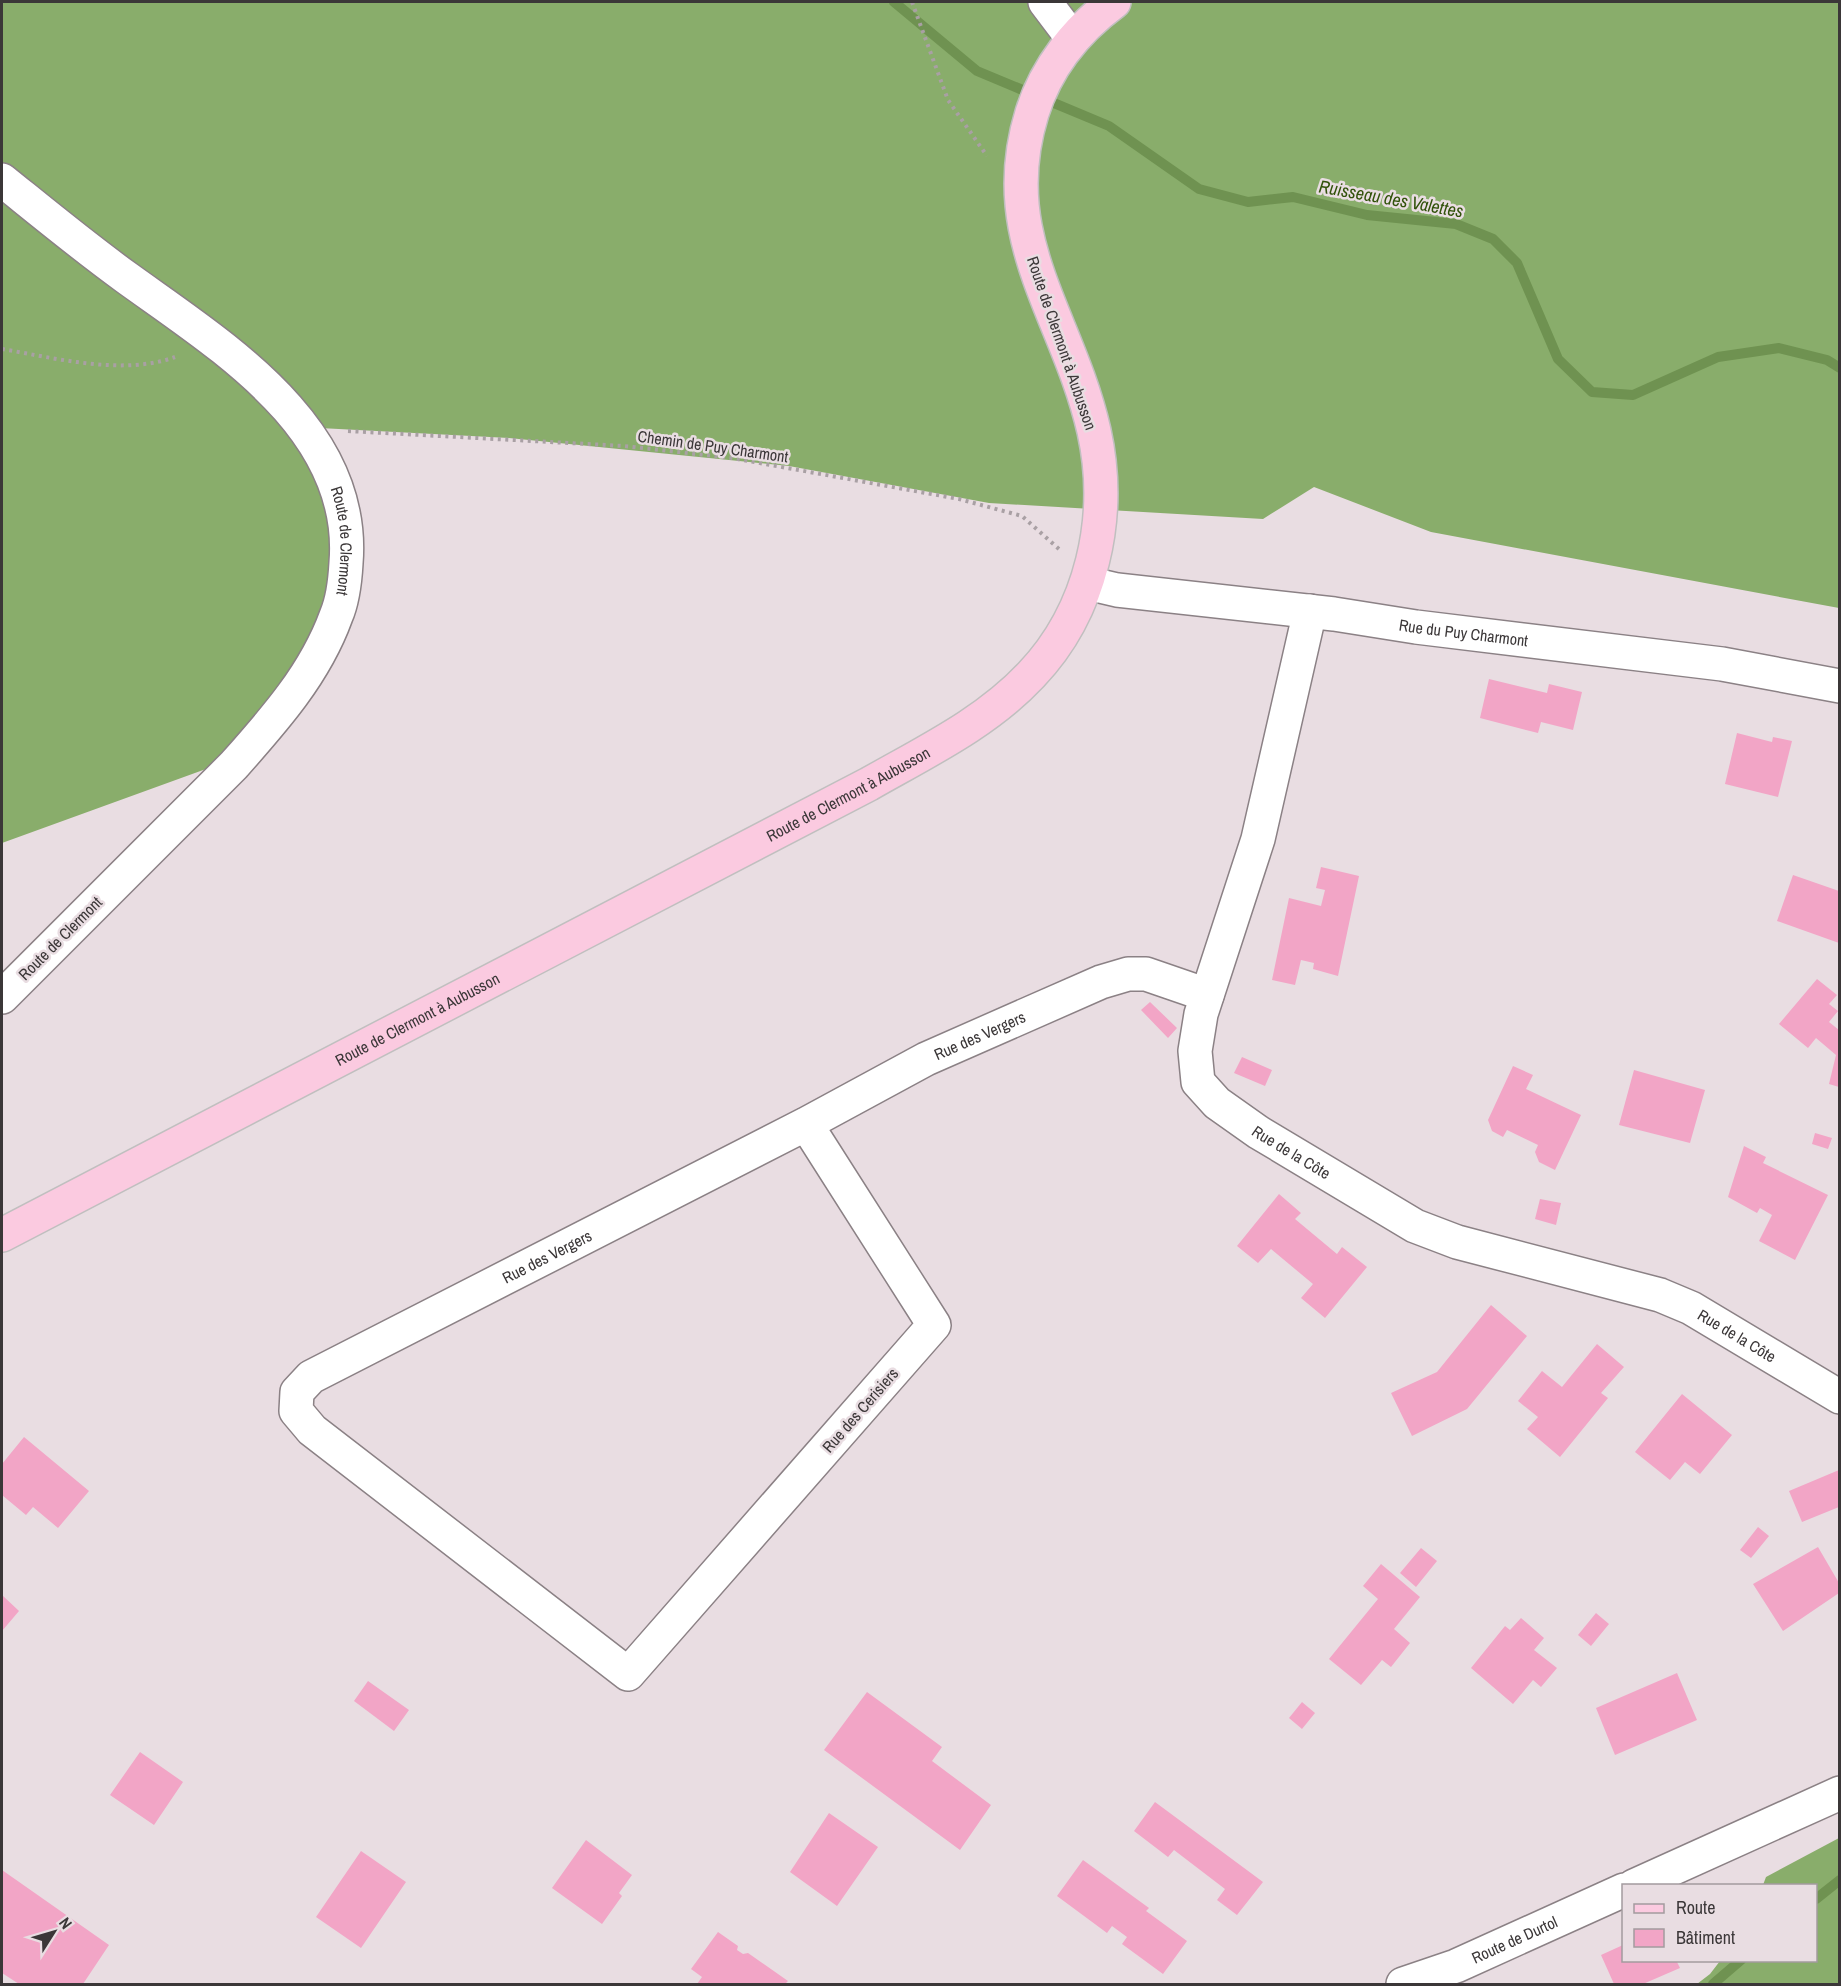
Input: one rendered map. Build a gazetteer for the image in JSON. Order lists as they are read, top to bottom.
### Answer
{
  "streets": {
    "main road": ["Route de Clermont à Aubusson"],
    "street": [
      "Route de Clermont",
      "Rue du Puy Charmont",
      "Rue des Vergers",
      "Rue de la Côte",
      "Rue des Cerisiers",
      "Route de Durtol"
    ],
    "path": ["Chemin de Puy Charmont"]
  },
  "crossings": [
    ["Route de Clermont à Aubusson", "Chemin de Puy Charmont"],
    ["Route de Clermont à Aubusson", "Rue du Puy Charmont"],
    ["Chemin de Puy Charmont", "Route de Clermont"],
    ["Chemin de Puy Charmont", "Rue du Puy Charmont"],
    ["Rue du Puy Charmont", "Rue de la Côte"],
    ["Rue des Vergers", "Rue de la Côte"],
    ["Rue des Vergers", "Rue des Cerisiers"]
  ],
  "water": ["Ruisseau des Valettes"],
  "legend": ["Route", "Bâtiment"],
  "north": "top right"
}
